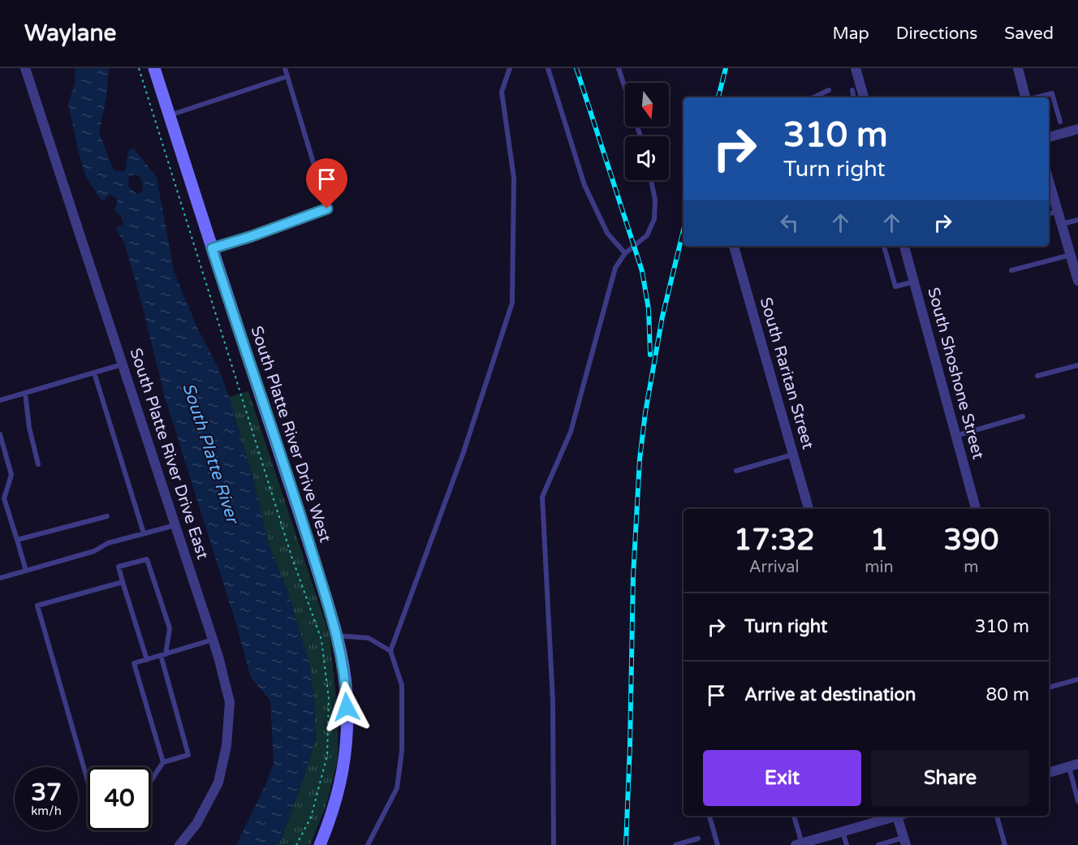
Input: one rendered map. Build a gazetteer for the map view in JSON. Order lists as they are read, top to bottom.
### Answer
{
  "streets": {
    "street": [
      "South Raritan Street",
      "South Shoshone Street",
      "South Platte River Drive West",
      "South Platte River Drive East"
    ]
  },
  "water": ["South Platte River"],
  "north": "bottom",
  "page": {
    "header": "Waylane",
    "nav": ["Map", "Directions", "Saved"],
    "turn": ["310 m", "Turn right"],
    "eta": [
      "17:32",
      "Arrival",
      "1",
      "min",
      "390",
      "m"
    ],
    "list": [
      {
        "name": "Turn right",
        "value": "310 m"
      },
      {
        "name": "Arrive at destination",
        "value": "80 m"
      }
    ],
    "buttons": ["Exit", "Share"],
    "speed": "37 km/h",
    "limit": "40"
  }
}
